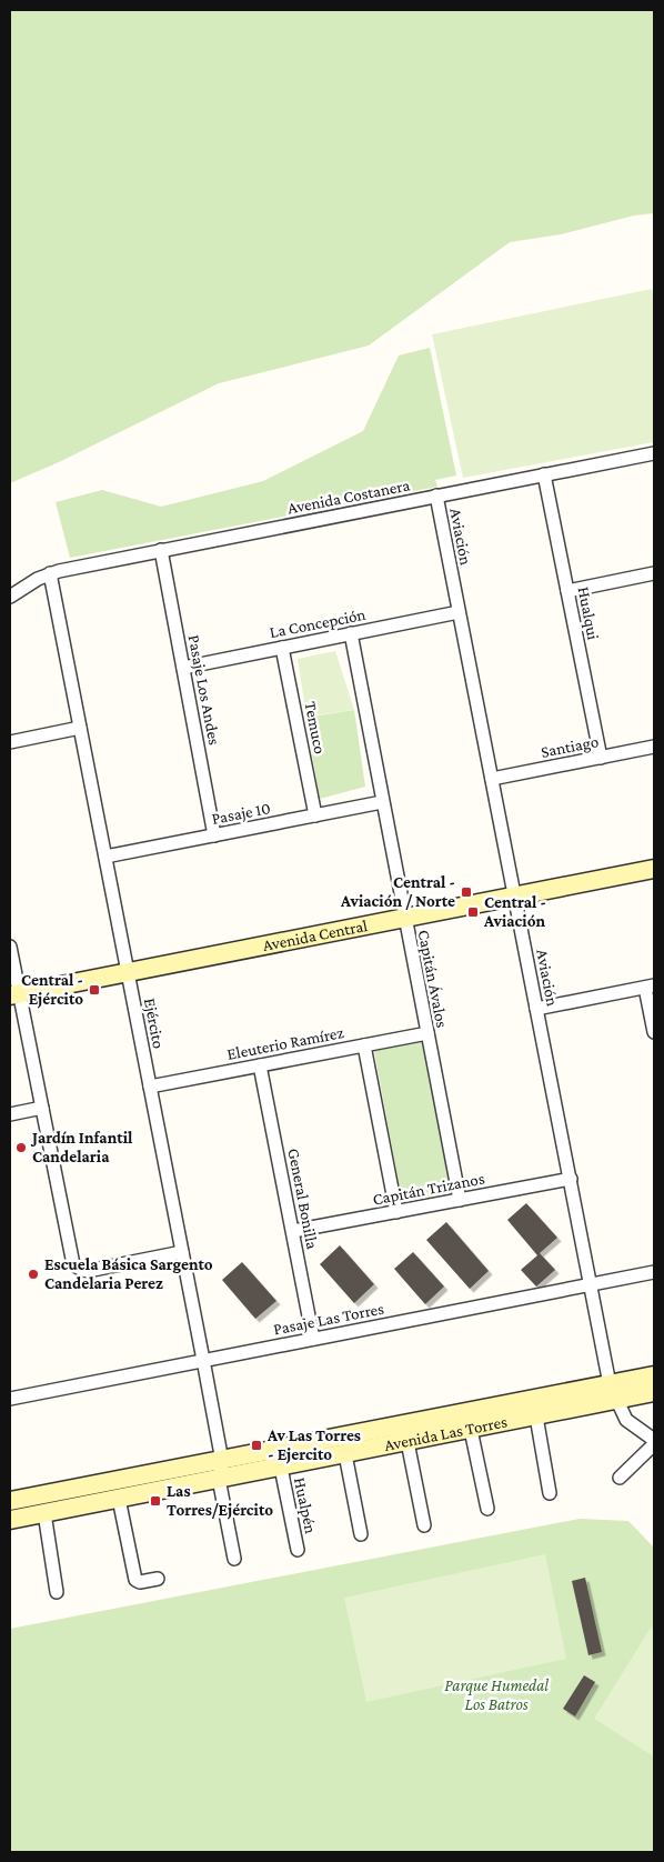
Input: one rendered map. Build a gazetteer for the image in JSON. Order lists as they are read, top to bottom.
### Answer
{
  "streets": {
    "street": [
      "Avenida Costanera",
      "Aviación",
      "Hualqui",
      "La Concepción",
      "Pasaje Los Andes",
      "Temuco",
      "Santiago",
      "Pasaje 10",
      "Avenida Central",
      "Capitán Ávalos",
      "Ejército",
      "Eleuterio Ramírez",
      "Capitán Trizanos",
      "General Bonilla",
      "Pasaje Las Torres",
      "Avenida Las Torres",
      "Hualpén"
    ]
  },
  "crossings": [
    ["Avenida Costanera", "Aviación"],
    ["Avenida Costanera", "Hualqui"],
    ["Avenida Costanera", "Pasaje Los Andes"],
    ["Avenida Costanera", "Ejército"],
    ["Aviación", "La Concepción"],
    ["Aviación", "Santiago"],
    ["Aviación", "Avenida Central"],
    ["Aviación", "Capitán Trizanos"],
    ["Aviación", "Pasaje Las Torres"],
    ["Aviación", "Avenida Las Torres"],
    ["Hualqui", "Santiago"],
    ["La Concepción", "Pasaje Los Andes"],
    ["La Concepción", "Temuco"],
    ["La Concepción", "Capitán Ávalos"],
    ["Pasaje Los Andes", "Pasaje 10"],
    ["Temuco", "Pasaje 10"],
    ["Pasaje 10", "Capitán Ávalos"],
    ["Pasaje 10", "Ejército"],
    ["Avenida Central", "Capitán Ávalos"],
    ["Avenida Central", "Ejército"],
    ["Capitán Ávalos", "Eleuterio Ramírez"],
    ["Capitán Ávalos", "Capitán Trizanos"],
    ["Ejército", "Eleuterio Ramírez"],
    ["Ejército", "Pasaje Las Torres"],
    ["Ejército", "Avenida Las Torres"],
    ["Eleuterio Ramírez", "General Bonilla"],
    ["Capitán Trizanos", "General Bonilla"],
    ["General Bonilla", "Pasaje Las Torres"],
    ["Avenida Las Torres", "Hualpén"]
  ],
  "parks": ["Parque Humedal Los Batros"],
  "places": {
    "transit": [
      "Central - Aviación / Norte",
      "Central - Aviación",
      "Central - Ejército",
      "Av Las Torres - Ejercito",
      "Las Torres/Ejército"
    ],
    "other": ["Jardín Infantil Candelaria", "Escuela Básica Sargento Candelaria Perez"]
  }
}
